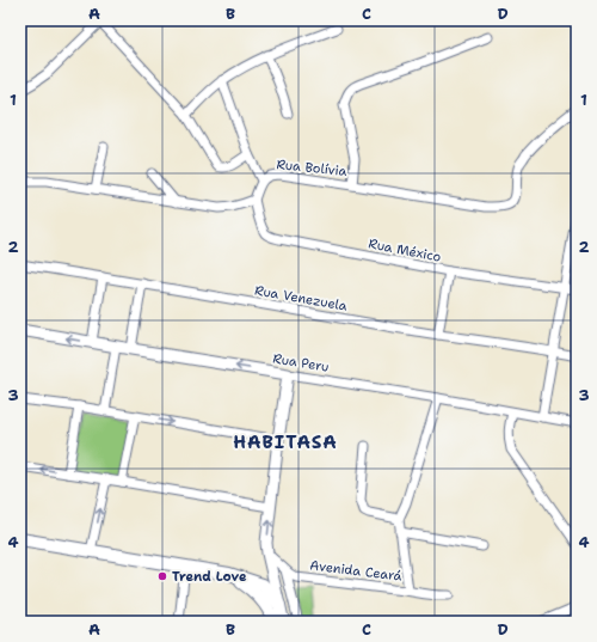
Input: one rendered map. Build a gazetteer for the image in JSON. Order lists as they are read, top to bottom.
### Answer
{
  "streets": {
    "street": [
      "Rua Bolívia",
      "Rua México",
      "Rua Venezuela",
      "Rua Peru",
      "Avenida Ceará"
    ]
  },
  "crossings": [
    ["Rua Bolívia", "Rua México"]
  ],
  "districts": ["HABITASA"],
  "places": ["Trend Love"],
  "grid": {
    "columns": [
      "A",
      "B",
      "C",
      "D"
    ],
    "rows": [
      "1",
      "2",
      "3",
      "4"
    ]
  }
}
